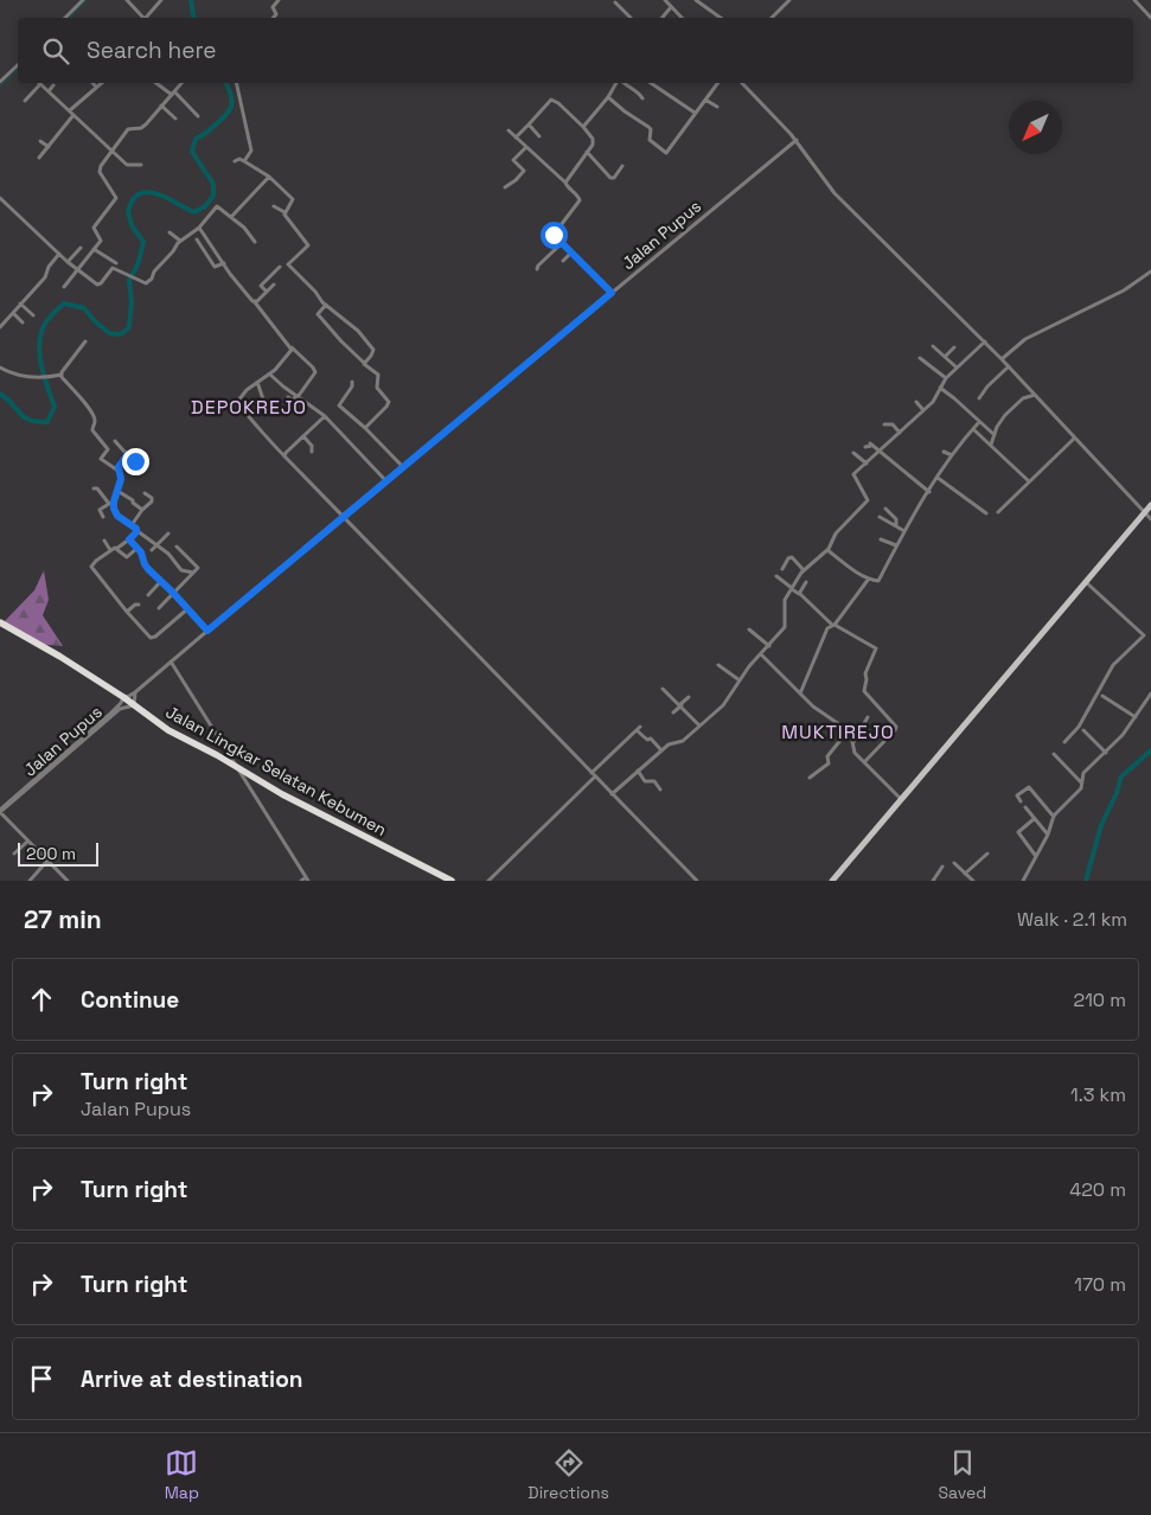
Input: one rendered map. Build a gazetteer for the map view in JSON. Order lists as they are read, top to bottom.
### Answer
{
  "streets": {
    "highway": ["Jalan Lingkar Selatan Kebumen"],
    "street": ["Jalan Pupus"]
  },
  "crossings": [
    ["Jalan Pupus", "Jalan Lingkar Selatan Kebumen"]
  ],
  "districts": ["DEPOKREJO", "MUKTIREJO"],
  "scale_bar": "200 m",
  "north": "bottom left",
  "page": {
    "search": "Search here",
    "scale": "200 m",
    "heading": ["27 min", "Walk · 2.1 km"],
    "list": [
      ["Continue", "210 m"],
      ["Turn right", "Jalan Pupus", "1.3 km"],
      ["Turn right", "420 m"],
      ["Turn right", "170 m"],
      "Arrive at destination"
    ],
    "nav": ["Map", "Directions", "Saved"]
  }
}
